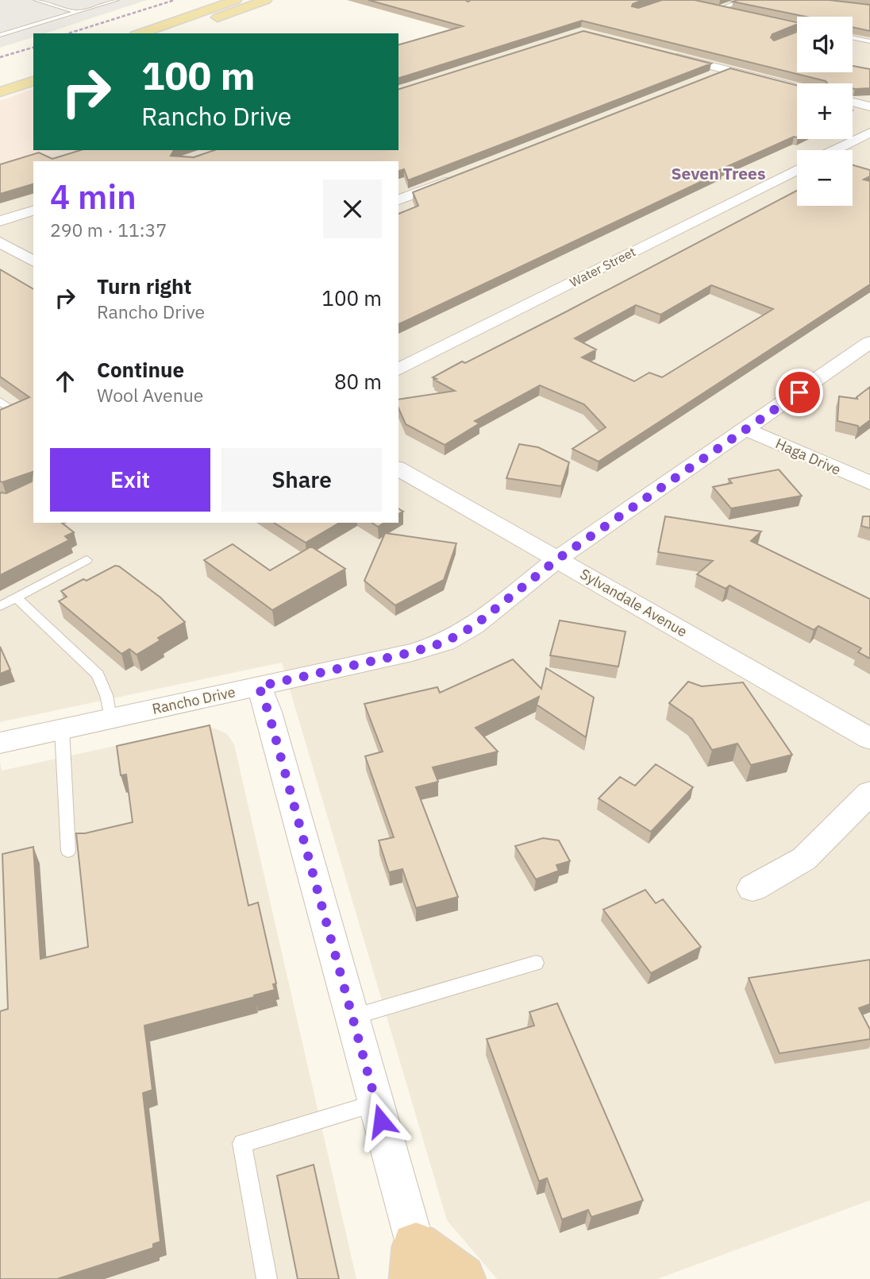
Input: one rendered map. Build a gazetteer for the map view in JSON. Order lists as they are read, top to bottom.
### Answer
{
  "streets": {
    "street": [
      "Water Street",
      "Haga Drive",
      "Sylvandale Avenue",
      "Rancho Drive"
    ]
  },
  "crossings": [
    ["Haga Drive", "Rancho Drive"],
    ["Sylvandale Avenue", "Rancho Drive"]
  ],
  "districts": ["Seven Trees"],
  "page": {
    "map_buttons": ["+", "−"],
    "turn": ["100 m", "Rancho Drive"],
    "heading": ["4 min", "290 m · 11:37"],
    "list": [
      {
        "name": "Turn right",
        "note": "Rancho Drive",
        "value": "100 m"
      },
      {
        "name": "Continue",
        "note": "Wool Avenue",
        "value": "80 m"
      }
    ],
    "buttons": ["Exit", "Share"]
  }
}
